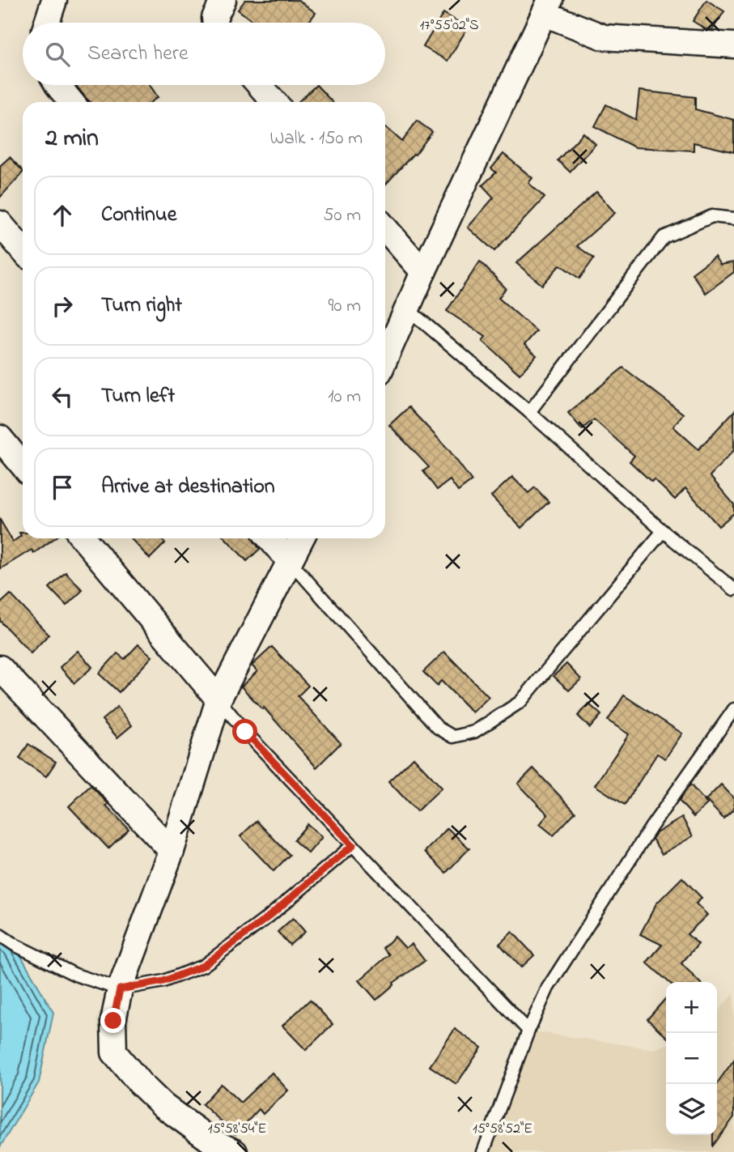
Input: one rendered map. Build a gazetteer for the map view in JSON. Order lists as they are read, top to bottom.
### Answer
{
  "page": {
    "search": "Search here",
    "heading": ["2 min", "Walk · 150 m"],
    "list": [
      ["Continue", "50 m"],
      ["Turn right", "90 m"],
      ["Turn left", "10 m"],
      "Arrive at destination"
    ],
    "map_buttons": ["+", "−"]
  },
  "coordinates": ["17°55'02\"S", "15°58'54\"E", "15°58'52\"E"]
}
